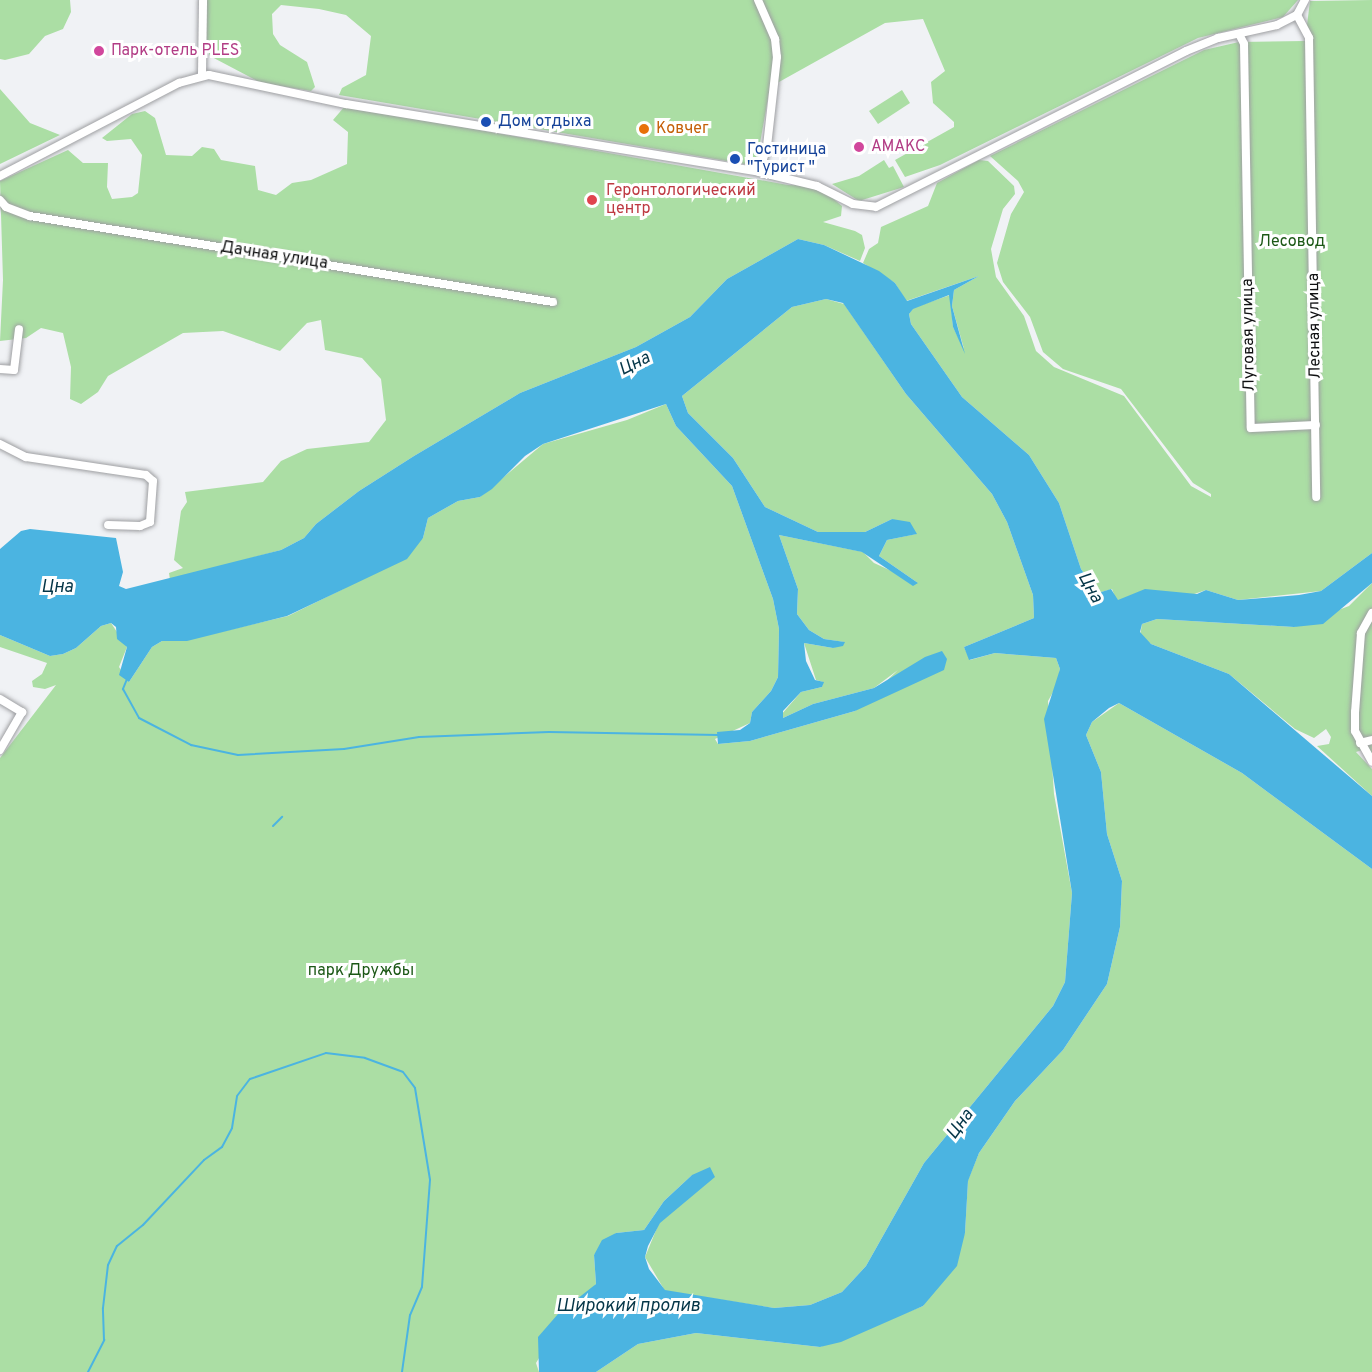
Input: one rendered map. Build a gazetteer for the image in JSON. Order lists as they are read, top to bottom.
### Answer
{
  "streets": {
    "street": ["Дачная улица", "Лесная улица", "Луговая улица"]
  },
  "crossings": [
    ["Лесная улица", "Луговая улица"]
  ],
  "water": ["Цна", "Широкий пролив"],
  "parks": ["Лесовод", "парк Дружбы"],
  "places": [
    "Парк-отель PLES",
    "Дом отдыха",
    "Ковчег",
    "АМАКС",
    "Гостиница \"Турист \"",
    "Геронтологический центр"
  ]
}
